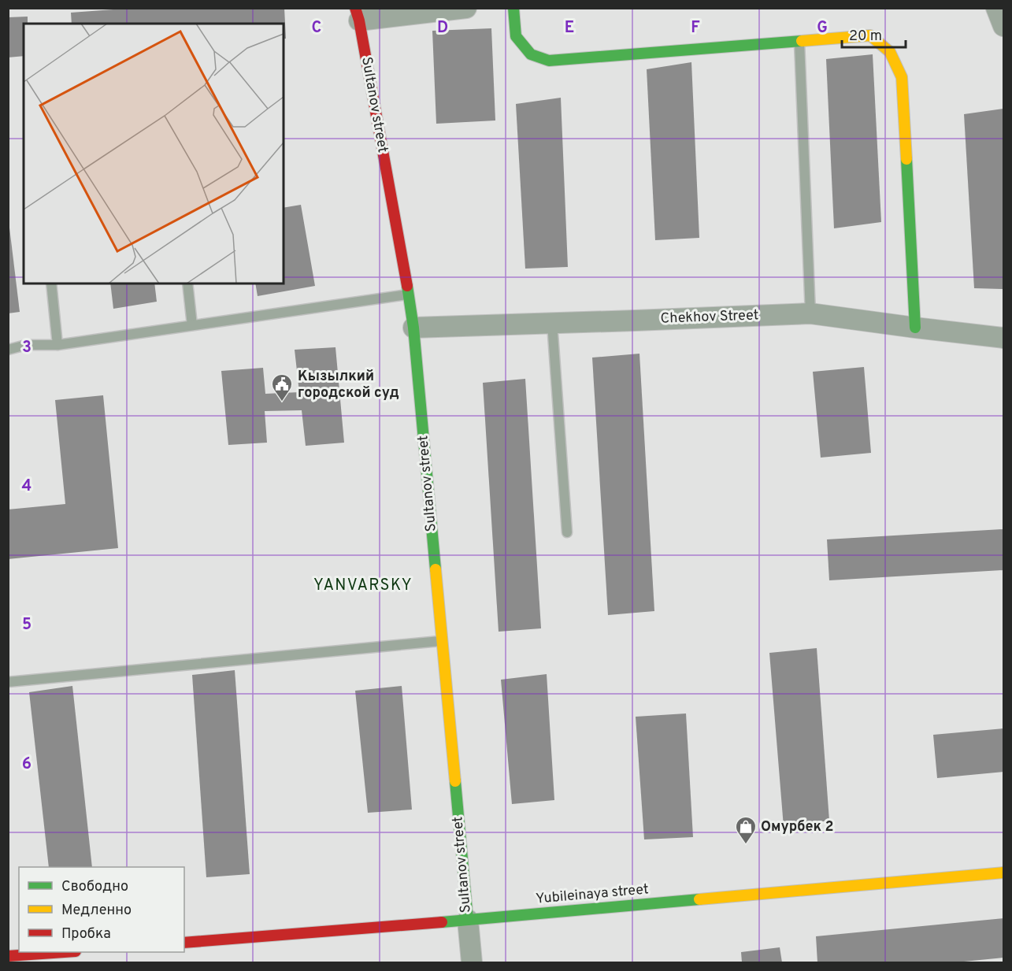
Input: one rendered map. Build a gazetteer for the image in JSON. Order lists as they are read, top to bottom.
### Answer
{
  "streets": {
    "main road": ["Sultanov street", "Yubileinaya street"],
    "street": ["Chekhov Street"]
  },
  "crossings": [
    ["Sultanov street", "Chekhov Street"],
    ["Sultanov street", "Yubileinaya street"]
  ],
  "districts": ["YANVARSKY"],
  "places": {
    "public building": ["Кызылкий городской суд"],
    "shop": ["Омурбек 2"]
  },
  "legend": ["Свободно", "Медленно", "Пробка"],
  "scale_bar": "20 m",
  "grid": {
    "columns": [
      "C",
      "D",
      "E",
      "F",
      "G"
    ],
    "rows": [
      "3",
      "4",
      "5",
      "6"
    ]
  }
}
